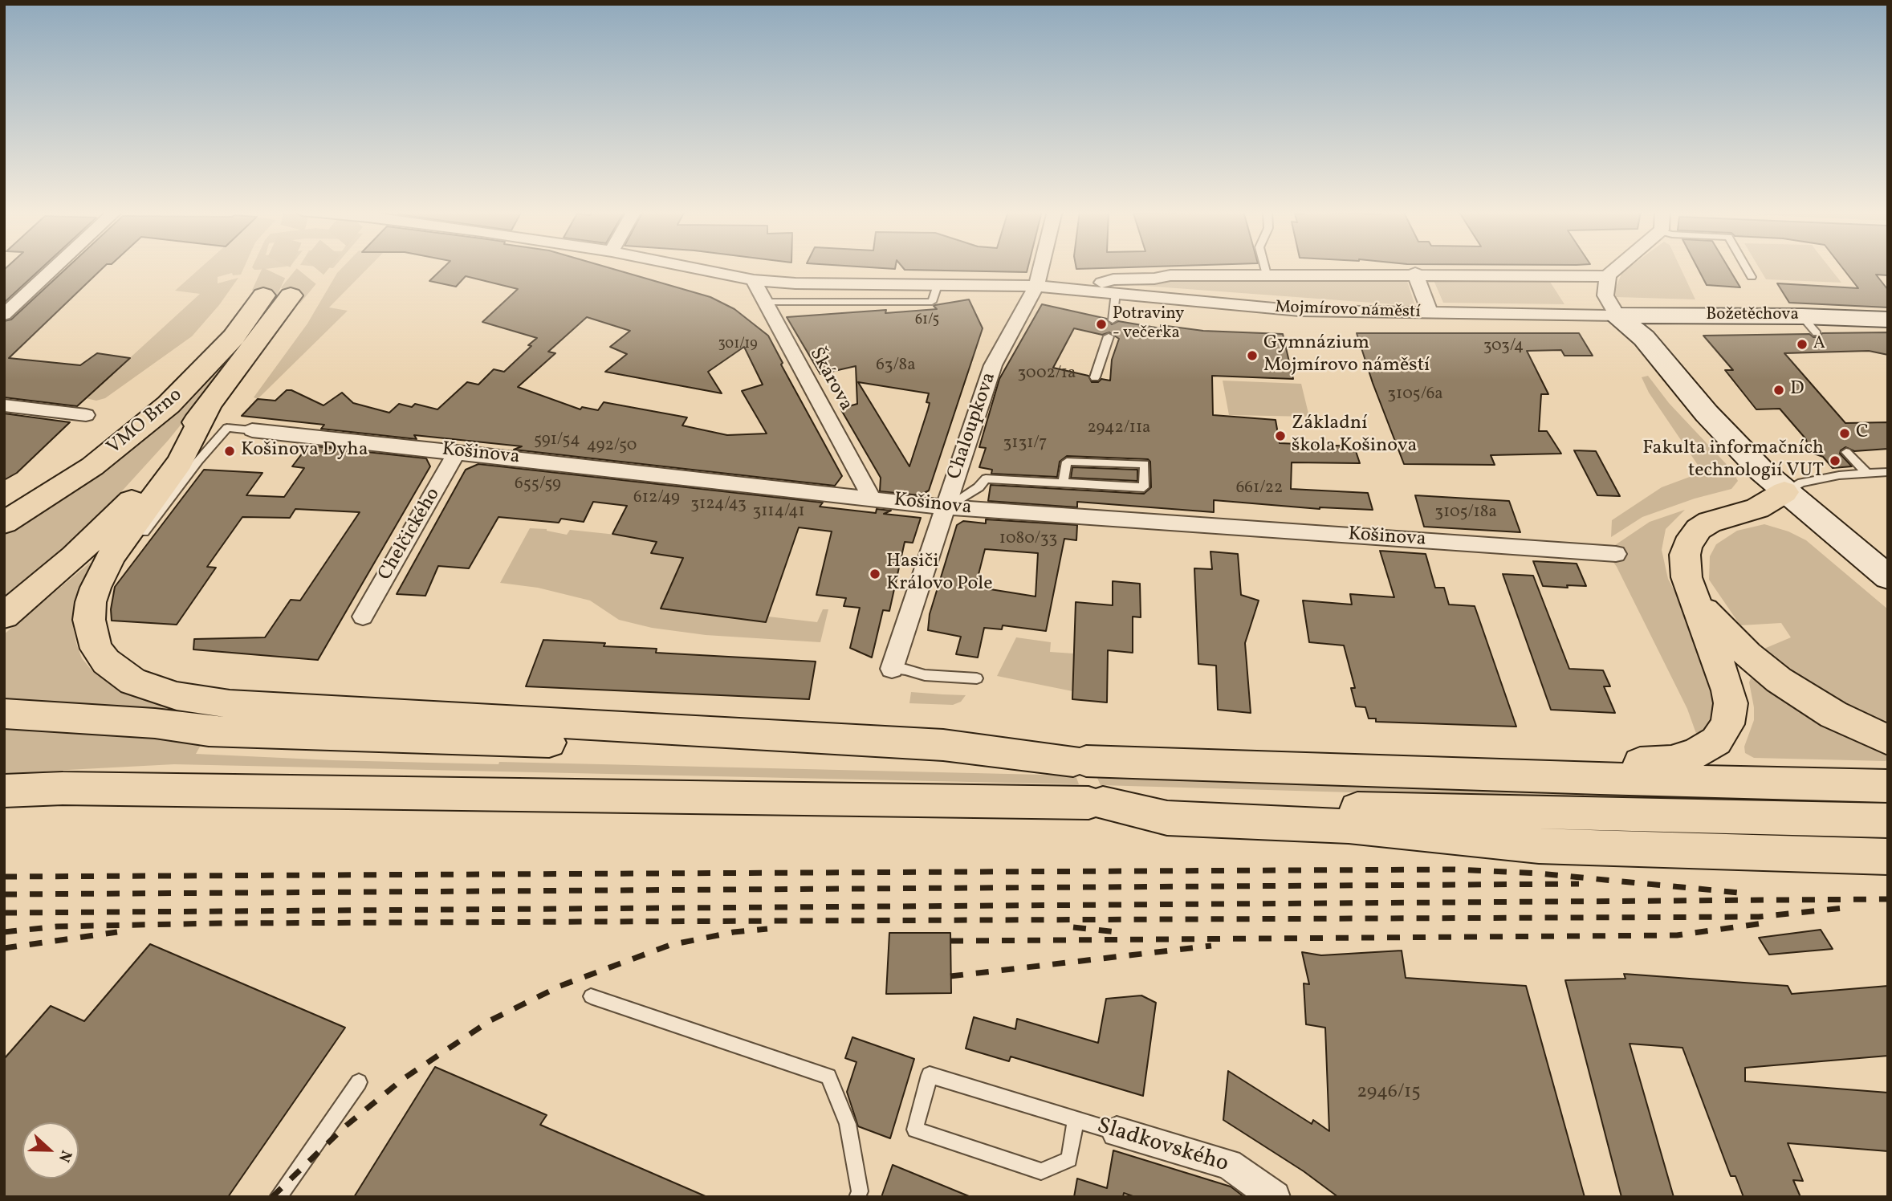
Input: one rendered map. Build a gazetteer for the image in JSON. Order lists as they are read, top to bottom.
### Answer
{
  "streets": {
    "highway": ["VMO Brno"],
    "street": [
      "Mojmírovo náměstí",
      "Božetěchova",
      "Škárova",
      "Chaloupkova",
      "Košinova",
      "Chelčického",
      "Sladkovského"
    ]
  },
  "crossings": [
    ["Mojmírovo náměstí", "Božetěchova"],
    ["Mojmírovo náměstí", "Škárova"],
    ["Mojmírovo náměstí", "Chaloupkova"],
    ["Škárova", "Košinova"],
    ["Chaloupkova", "Košinova"],
    ["Košinova", "Chelčického"]
  ],
  "places": [
    "Potraviny - večerka",
    "A",
    "Gymnázium Mojmírovo náměstí",
    "D",
    "C",
    "Základní škola Košinova",
    "Košinova Dyha",
    "Fakulta informačních technologií VUT",
    "Hasiči Královo Pole"
  ],
  "house_numbers": [
    "61/5",
    "301/19",
    "303/4",
    "63/8a",
    "3002/1a",
    "3105/6a",
    "2942/11a",
    "591/54",
    "3131/7",
    "492/50",
    "655/59",
    "661/22",
    "612/49",
    "3124/43",
    "3114/41",
    "3105/18a",
    "1080/33",
    "2946/15"
  ],
  "north": "right"
}
